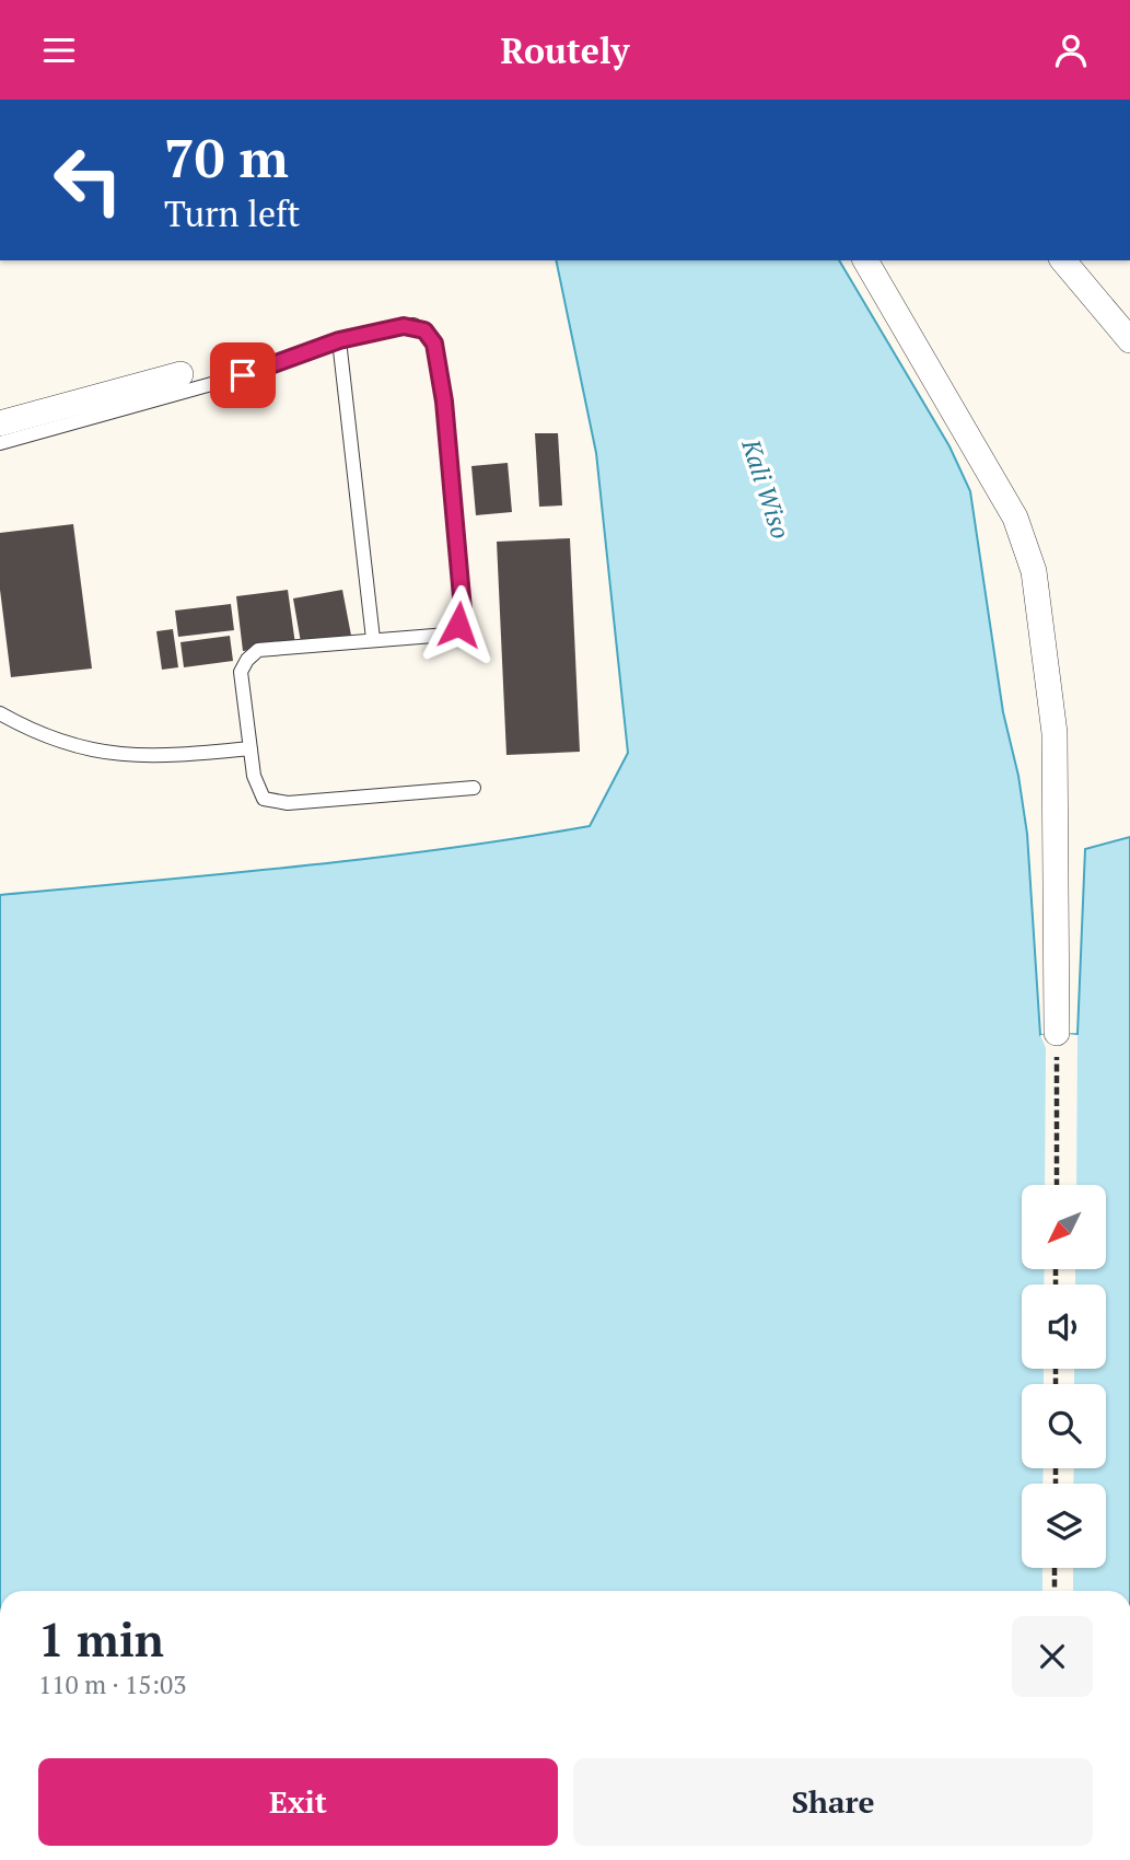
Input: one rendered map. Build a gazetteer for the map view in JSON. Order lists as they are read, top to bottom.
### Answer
{
  "water": ["Kali Wiso"],
  "north": "bottom left",
  "page": {
    "header": "Routely",
    "turn": ["70 m", "Turn left"],
    "heading": ["1 min", "110 m · 15:03"],
    "buttons": ["Exit", "Share"]
  }
}
